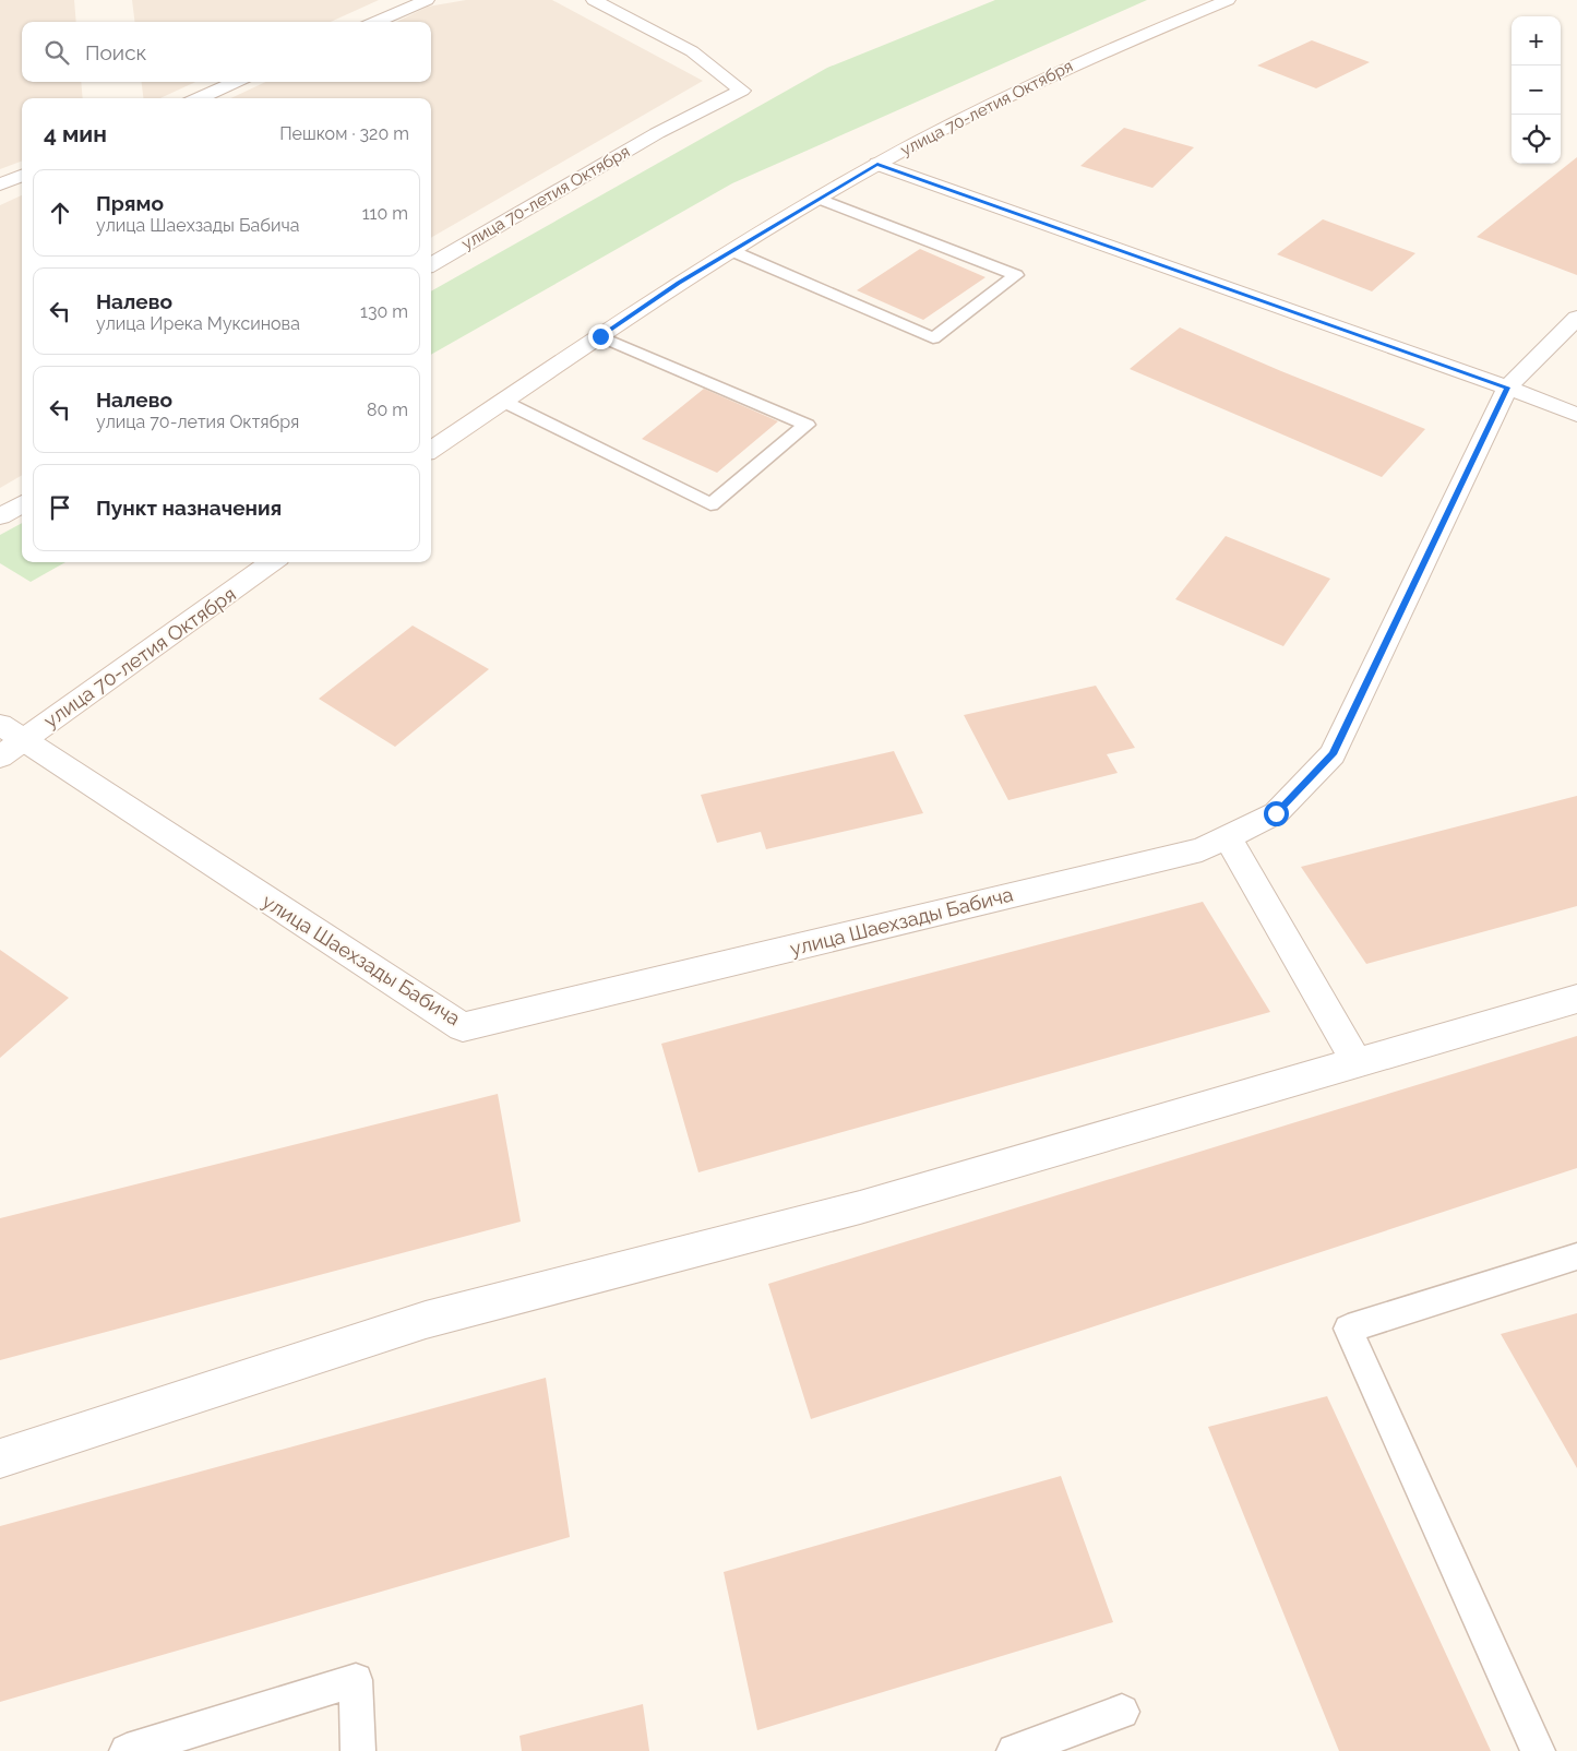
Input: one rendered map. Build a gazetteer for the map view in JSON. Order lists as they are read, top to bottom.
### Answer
{
  "streets": {
    "street": ["улица 70-летия Октября", "улица Шаехзады Бабича"]
  },
  "crossings": [
    ["улица 70-летия Октября", "улица Шаехзады Бабича"]
  ],
  "page": {
    "map_buttons": ["+", "−"],
    "search": "Поиск",
    "heading": ["4 мин", "Пешком · 320 m"],
    "list": [
      ["Прямо", "улица Шаехзады Бабича", "110 m"],
      ["Налево", "улица Ирека Муксинова", "130 m"],
      ["Налево", "улица 70-летия Октября", "80 m"],
      "Пункт назначения"
    ]
  }
}
